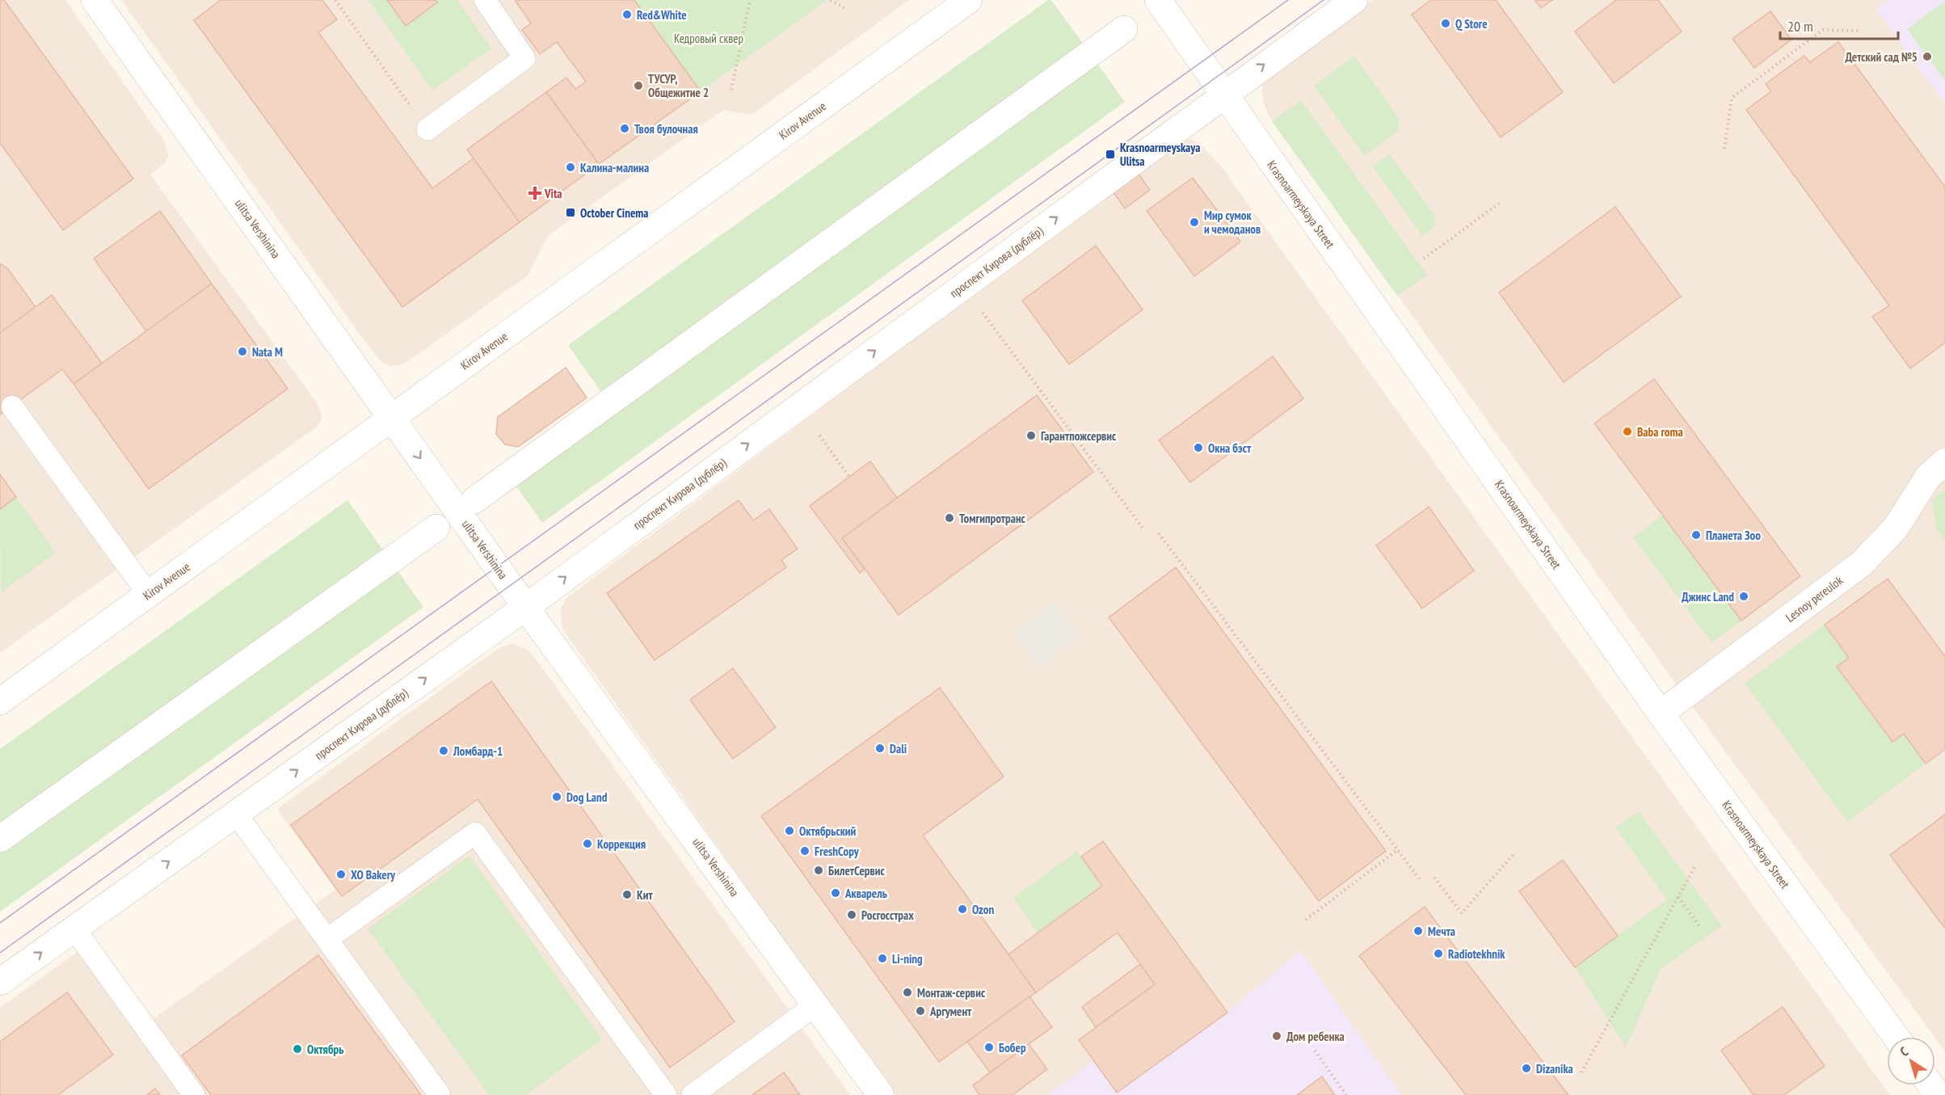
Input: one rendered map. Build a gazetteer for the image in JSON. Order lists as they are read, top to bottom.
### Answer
{
  "streets": {
    "street": [
      "Kirov Avenue",
      "Krasnoarmeyskaya Street",
      "ulitsa Vershinina",
      "проспект Кирова (дублёр)",
      "Lesnoy pereulok"
    ]
  },
  "crossings": [
    ["Kirov Avenue", "ulitsa Vershinina"],
    ["Krasnoarmeyskaya Street", "проспект Кирова (дублёр)"],
    ["Krasnoarmeyskaya Street", "Lesnoy pereulok"],
    ["ulitsa Vershinina", "проспект Кирова (дублёр)"]
  ],
  "parks": ["Кедровый сквер"],
  "places": {
    "other": [
      "Red&White",
      "Q Store",
      "Детский сад №5",
      "ТУСУР, Общежитие 2",
      "Твоя булочная",
      "Калина-малина",
      "Мир сумок и чемоданов",
      "Nata M",
      "Baba roma",
      "Гарантпожсервис",
      "Окна бэст",
      "Томгипротранс",
      "Планета Зоо",
      "Джинс Land",
      "Dali",
      "Ломбард-1",
      "Dog Land",
      "Октябрьский",
      "Коррекция",
      "FreshCopy",
      "БилетСервис",
      "XO Bakery",
      "Акварель",
      "Кит",
      "Ozon",
      "Росгосстрах",
      "Мечта",
      "Radiotekhnik",
      "Li-ning",
      "Монтаж-сервис",
      "Аргумент",
      "Дом ребенка",
      "Бобер",
      "Октябрь",
      "Dizanika"
    ],
    "transit": ["Krasnoarmeyskaya Ulitsa", "October Cinema"],
    "health": ["Vita"]
  },
  "scale_bar": "20 m",
  "north": "top left"
}
